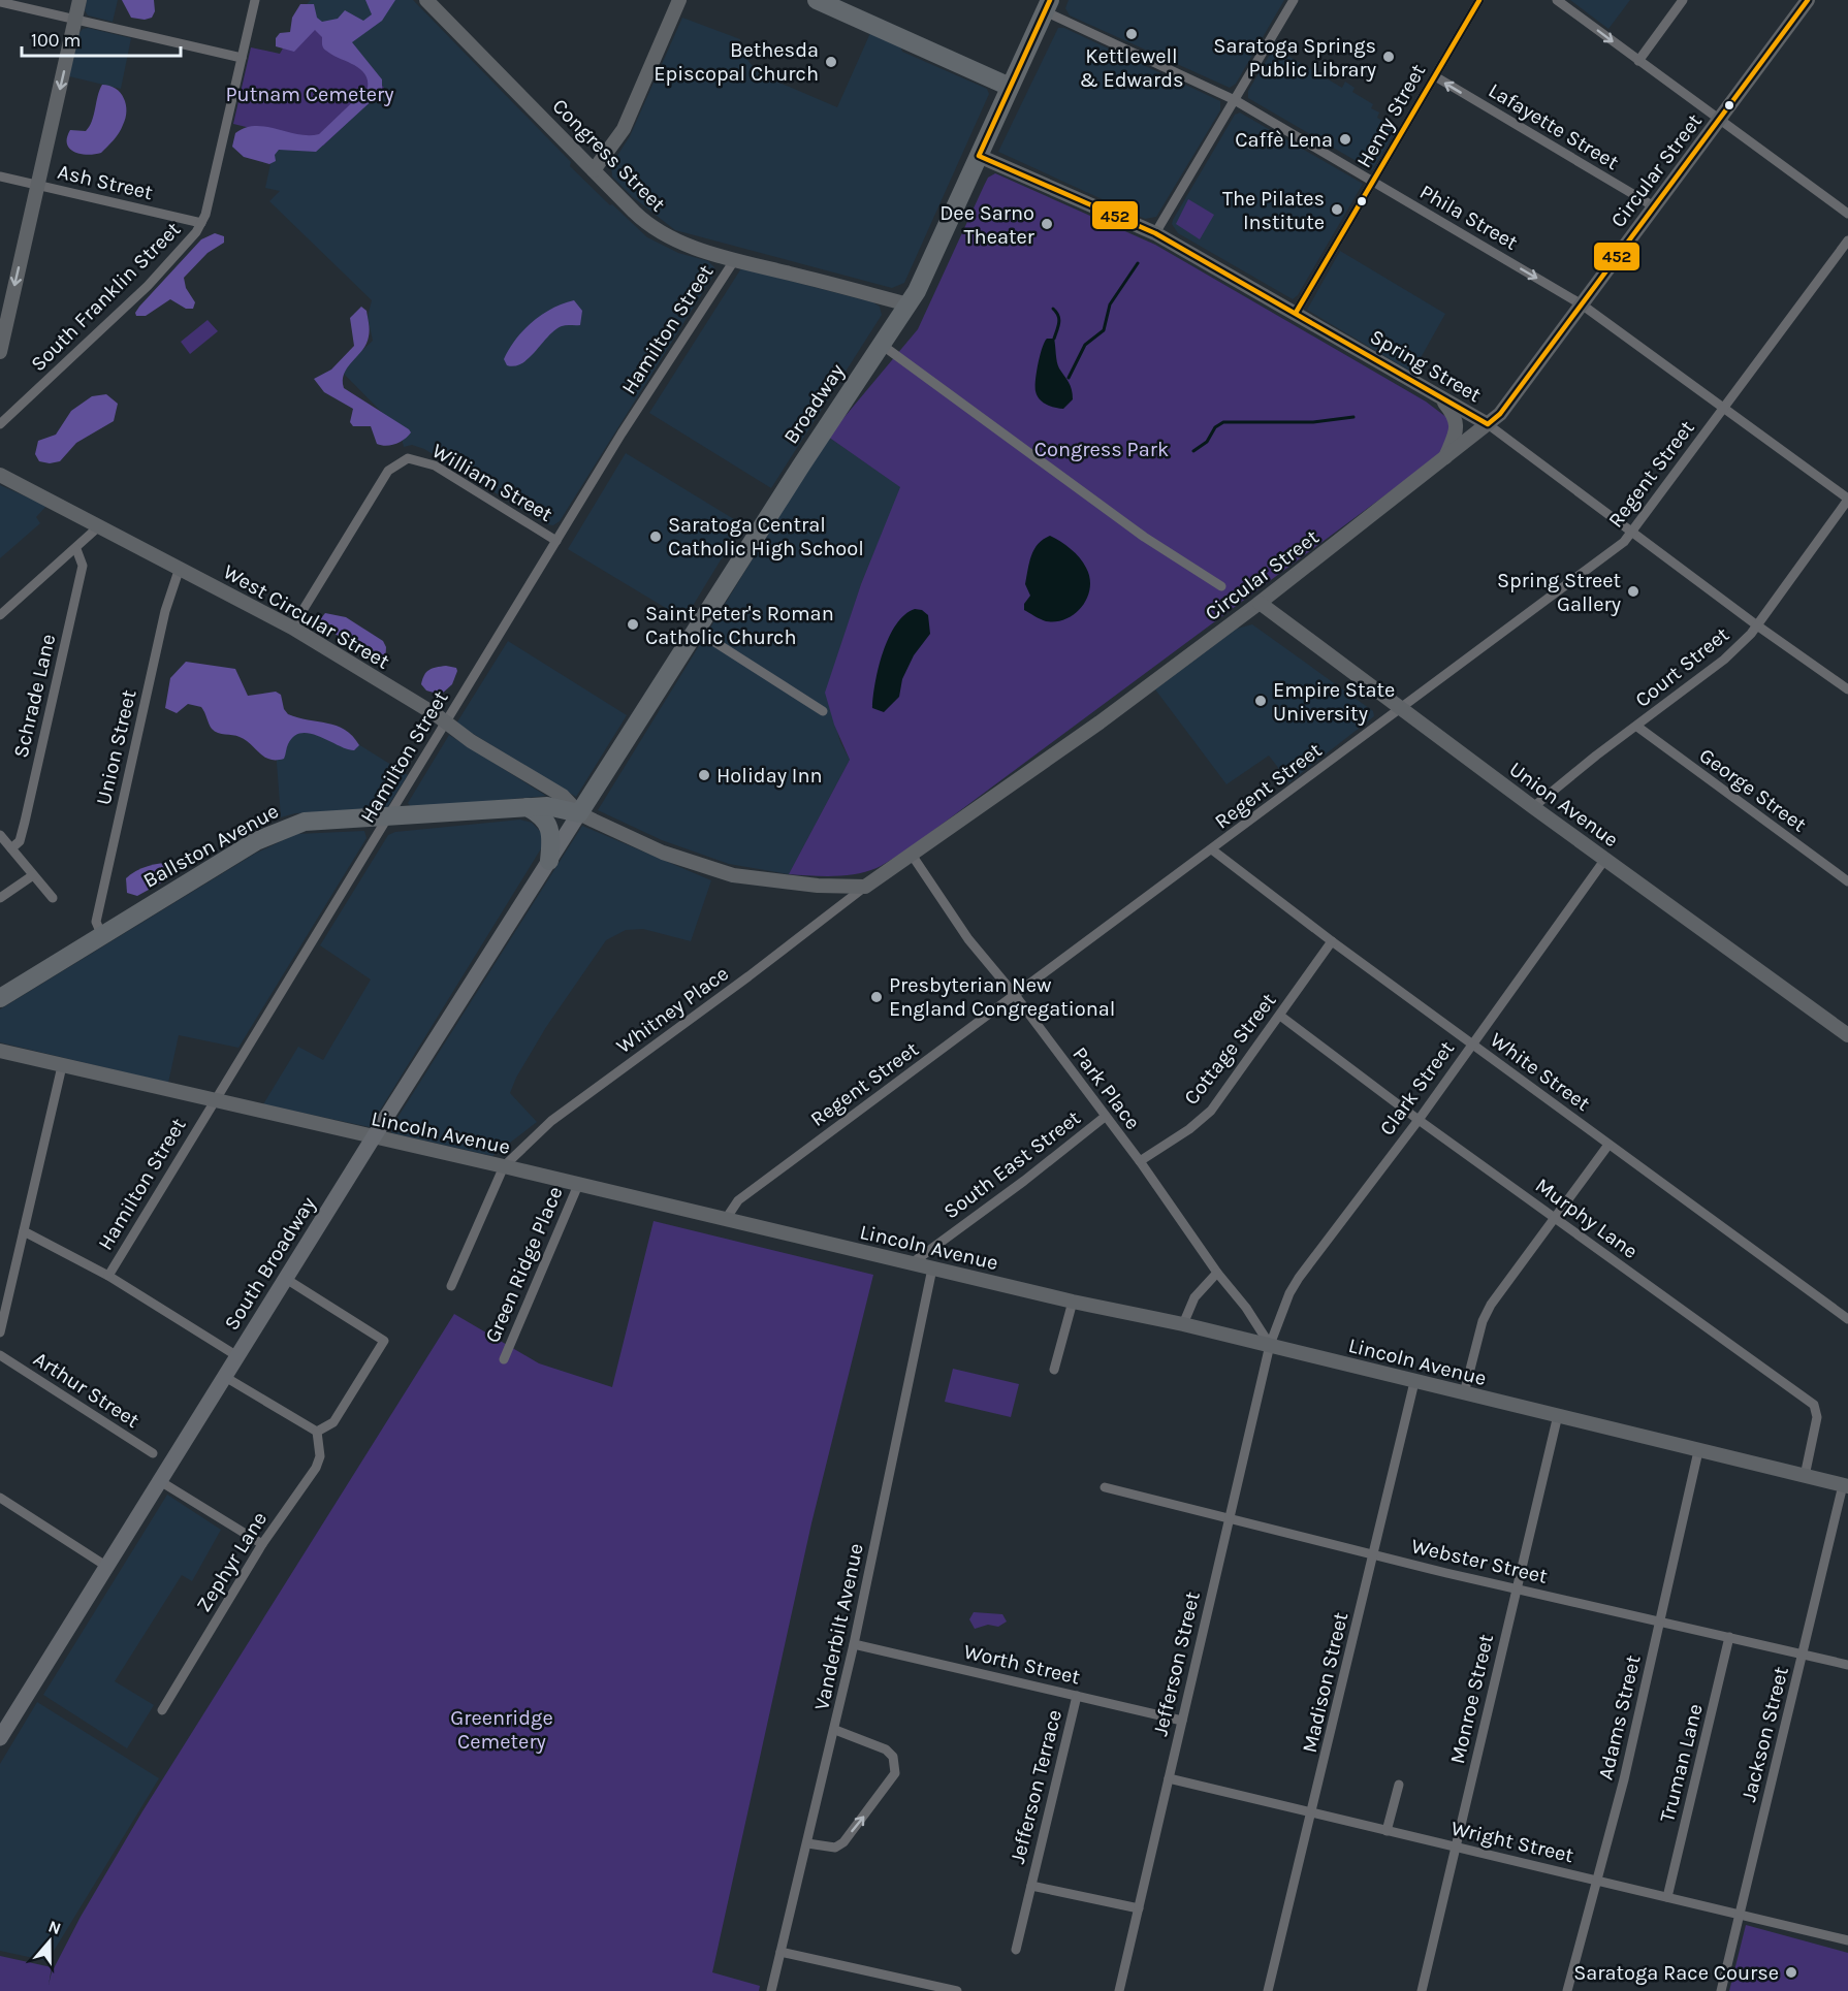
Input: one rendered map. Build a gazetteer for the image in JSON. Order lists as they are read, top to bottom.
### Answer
{
  "streets": {
    "highway": ["Broadway", "Ballston Avenue"],
    "main road": ["South Broadway"],
    "street": [
      "Henry Street",
      "Lafayette Street",
      "Congress Street",
      "Circular Street",
      "Ash Street",
      "Phila Street",
      "South Franklin Street",
      "Hamilton Street",
      "Spring Street",
      "Regent Street",
      "William Street",
      "West Circular Street",
      "Court Street",
      "Schrade Lane",
      "Union Street",
      "George Street",
      "Union Avenue",
      "Whitney Place",
      "Cottage Street",
      "White Street",
      "Park Place",
      "Clark Street",
      "Lincoln Avenue",
      "South East Street",
      "Murphy Lane",
      "Green Ridge Place",
      "Arthur Street",
      "Webster Street",
      "Zephyr Lane",
      "Vanderbilt Avenue",
      "Worth Street",
      "Jefferson Street",
      "Madison Street",
      "Monroe Street",
      "Adams Street",
      "Jackson Street",
      "Truman Lane",
      "Jefferson Terrace",
      "Wright Street"
    ]
  },
  "crossings": [
    ["Henry Street", "Lafayette Street"],
    ["Henry Street", "Phila Street"],
    ["Henry Street", "Spring Street"],
    ["Lafayette Street", "Circular Street"],
    ["Congress Street", "Hamilton Street"],
    ["Congress Street", "Broadway"],
    ["Circular Street", "Phila Street"],
    ["Circular Street", "Spring Street"],
    ["Circular Street", "Union Avenue"],
    ["Circular Street", "Whitney Place"],
    ["Circular Street", "Park Place"],
    ["Ash Street", "South Franklin Street"],
    ["Phila Street", "Broadway"],
    ["Phila Street", "Regent Street"],
    ["Phila Street", "Court Street"],
    ["Hamilton Street", "William Street"],
    ["Hamilton Street", "West Circular Street"],
    ["Hamilton Street", "Ballston Avenue"],
    ["Hamilton Street", "Lincoln Avenue"],
    ["Spring Street", "Broadway"],
    ["Spring Street", "Regent Street"],
    ["Spring Street", "Court Street"],
    ["Broadway", "West Circular Street"],
    ["Broadway", "Ballston Avenue"],
    ["Broadway", "South Broadway"],
    ["Regent Street", "Union Avenue"],
    ["Regent Street", "White Street"],
    ["Regent Street", "Park Place"],
    ["Regent Street", "Lincoln Avenue"],
    ["William Street", "West Circular Street"],
    ["West Circular Street", "Union Street"],
    ["West Circular Street", "Ballston Avenue"],
    ["West Circular Street", "South Broadway"],
    ["Court Street", "George Street"],
    ["Court Street", "Union Avenue"],
    ["Union Street", "Ballston Avenue"],
    ["Union Avenue", "Clark Street"],
    ["Ballston Avenue", "South Broadway"],
    ["Whitney Place", "Lincoln Avenue"],
    ["Cottage Street", "White Street"],
    ["Cottage Street", "Park Place"],
    ["Cottage Street", "Murphy Lane"],
    ["White Street", "Clark Street"],
    ["Park Place", "Clark Street"],
    ["Park Place", "Lincoln Avenue"],
    ["Park Place", "South East Street"],
    ["Park Place", "Jefferson Street"],
    ["Clark Street", "Lincoln Avenue"],
    ["Clark Street", "Murphy Lane"],
    ["Clark Street", "Jefferson Street"],
    ["Lincoln Avenue", "South East Street"],
    ["Lincoln Avenue", "Murphy Lane"],
    ["Lincoln Avenue", "South Broadway"],
    ["Lincoln Avenue", "Green Ridge Place"],
    ["Lincoln Avenue", "Vanderbilt Avenue"],
    ["Lincoln Avenue", "Jefferson Street"],
    ["Lincoln Avenue", "Madison Street"],
    ["Lincoln Avenue", "Monroe Street"],
    ["Lincoln Avenue", "Adams Street"],
    ["Lincoln Avenue", "Jackson Street"],
    ["Webster Street", "Jefferson Street"],
    ["Webster Street", "Madison Street"],
    ["Webster Street", "Monroe Street"],
    ["Webster Street", "Adams Street"],
    ["Webster Street", "Jackson Street"],
    ["Webster Street", "Truman Lane"],
    ["Vanderbilt Avenue", "Worth Street"],
    ["Worth Street", "Jefferson Street"],
    ["Worth Street", "Jefferson Terrace"],
    ["Jefferson Street", "Jefferson Terrace"],
    ["Jefferson Street", "Wright Street"],
    ["Madison Street", "Wright Street"],
    ["Monroe Street", "Wright Street"],
    ["Adams Street", "Wright Street"],
    ["Jackson Street", "Wright Street"],
    ["Truman Lane", "Wright Street"]
  ],
  "one_way": ["Lafayette Street"],
  "parks": ["Putnam Cemetery", "Congress Park", "Greenridge Cemetery"],
  "places": [
    "Kettlewell & Edwards",
    "Saratoga Springs Public Library",
    "Bethesda Episcopal Church",
    "Caffè Lena",
    "The Pilates Institute",
    "Dee Sarno Theater",
    "Saratoga Central Catholic High School",
    "Spring Street Gallery",
    "Saint Peter's Roman Catholic Church",
    "Empire State University",
    "Holiday Inn",
    "Presbyterian New England Congregational",
    "Saratoga Race Course"
  ],
  "lines": ["transit line 452"],
  "scale_bar": "100 m",
  "north": "top"
}
